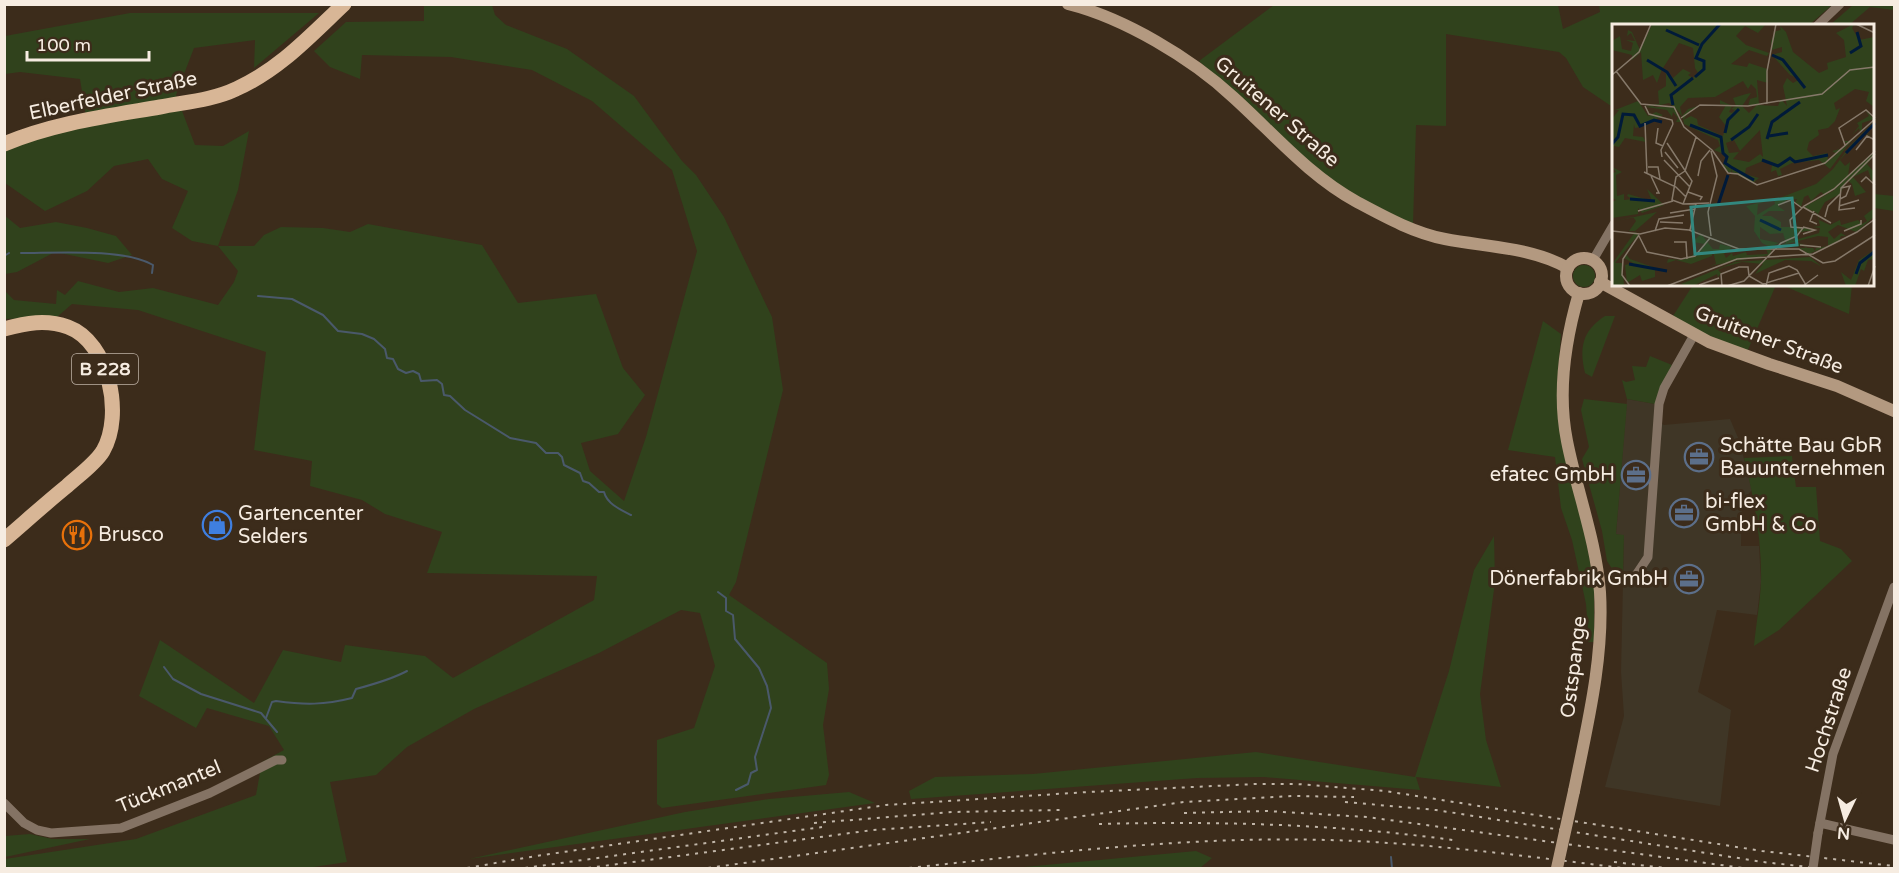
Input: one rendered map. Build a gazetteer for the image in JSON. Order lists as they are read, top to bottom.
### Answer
{
  "streets": {
    "main road": [
      "Elberfelder Straße",
      "Gruitener Straße",
      "B 228",
      "Ostspange"
    ],
    "street": ["Hochstraße", "Tückmantel"]
  },
  "crossings": [
    ["Gruitener Straße", "Ostspange"]
  ],
  "places": {
    "office": [
      "Schätte Bau GbR Bauunternehmen",
      "efatec GmbH",
      "bi-flex GmbH & Co",
      "Dönerfabrik GmbH"
    ],
    "shop": ["Gartencenter Selders"],
    "restaurant": ["Brusco"]
  },
  "scale_bar": "100 m",
  "north": "bottom"
}
